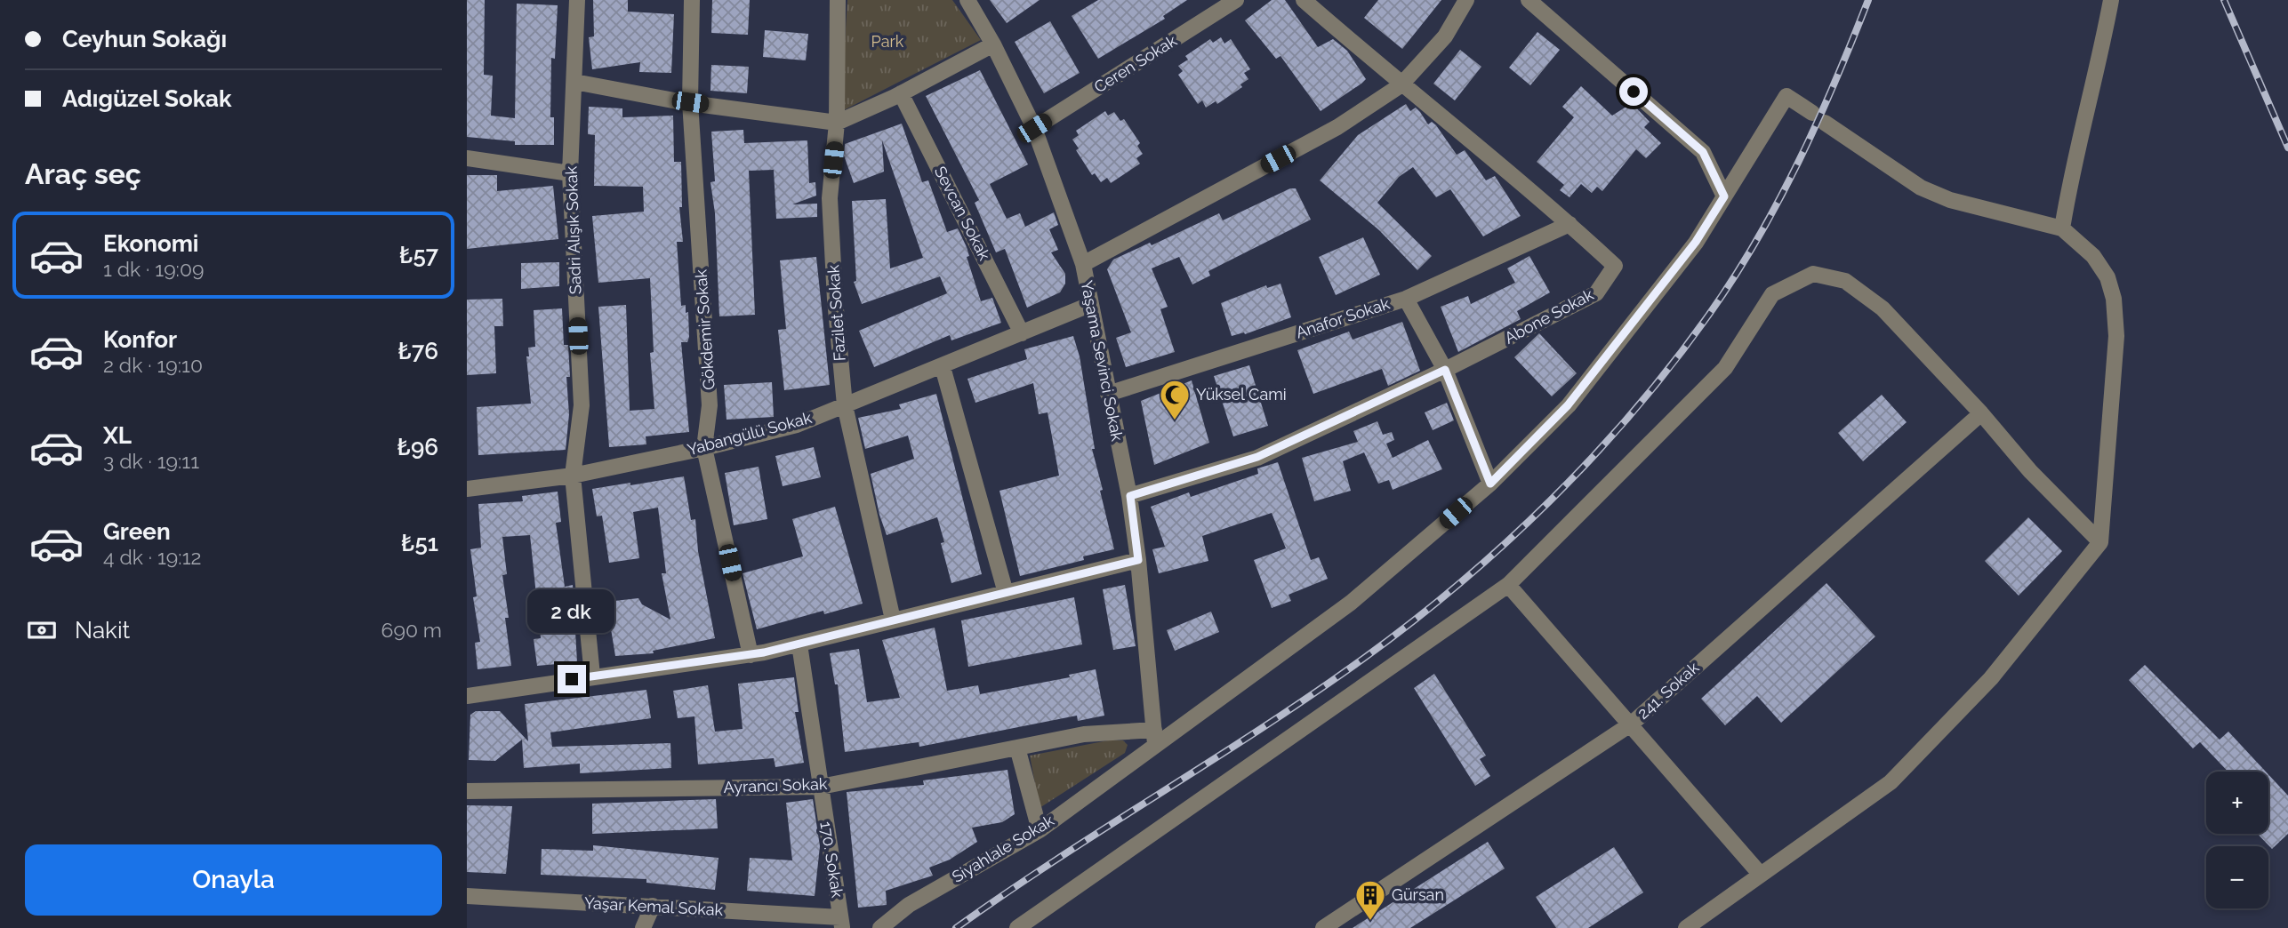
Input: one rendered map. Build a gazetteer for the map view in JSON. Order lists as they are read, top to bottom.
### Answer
{
  "streets": {
    "street": [
      "Ceren Sokak",
      "Sevcan Sokak",
      "Sadri Alışık Sokak",
      "Fazilet Sokak",
      "Abone Sokak",
      "Anafor Sokak",
      "Gökdemir Sokak",
      "Yaşama Sevinci Sokak",
      "Yabangülü Sokak",
      "241. Sokak",
      "Ayrancı Sokak",
      "Siyahlale Sokak",
      "170. Sokak",
      "Yaşar Kemal Sokak"
    ]
  },
  "crossings": [
    ["Ceren Sokak", "Yaşama Sevinci Sokak"],
    ["Sevcan Sokak", "Yabangülü Sokak"],
    ["Sadri Alışık Sokak", "Yabangülü Sokak"],
    ["Fazilet Sokak", "Yabangülü Sokak"],
    ["Abone Sokak", "Anafor Sokak"],
    ["Abone Sokak", "Yaşama Sevinci Sokak"],
    ["Anafor Sokak", "Yaşama Sevinci Sokak"],
    ["Gökdemir Sokak", "Yabangülü Sokak"],
    ["Yaşama Sevinci Sokak", "Yabangülü Sokak"],
    ["Yaşama Sevinci Sokak", "Ayrancı Sokak"],
    ["Yaşama Sevinci Sokak", "Siyahlale Sokak"],
    ["Ayrancı Sokak", "Siyahlale Sokak"],
    ["Ayrancı Sokak", "170. Sokak"],
    ["170. Sokak", "Yaşar Kemal Sokak"]
  ],
  "parks": ["Park"],
  "places": {
    "mosque": ["Yüksel Cami"],
    "building": ["Gürsan"]
  },
  "page": {
    "banner": ["Ceyhun Sokağı", "Adıgüzel Sokak"],
    "heading": "Araç seç",
    "list": [
      {
        "name": "Ekonomi",
        "note": "1 dk · 19:09",
        "value": "₺57"
      },
      {
        "name": "Konfor",
        "note": "2 dk · 19:10",
        "value": "₺76"
      },
      {
        "name": "XL",
        "note": "3 dk · 19:11",
        "value": "₺96"
      },
      {
        "name": "Green",
        "note": "4 dk · 19:12",
        "value": "₺51"
      }
    ],
    "bubble": "2 dk",
    "pay": ["Nakit", "690 m"],
    "map_buttons": ["+", "−"],
    "buttons": "Onayla"
  }
}
